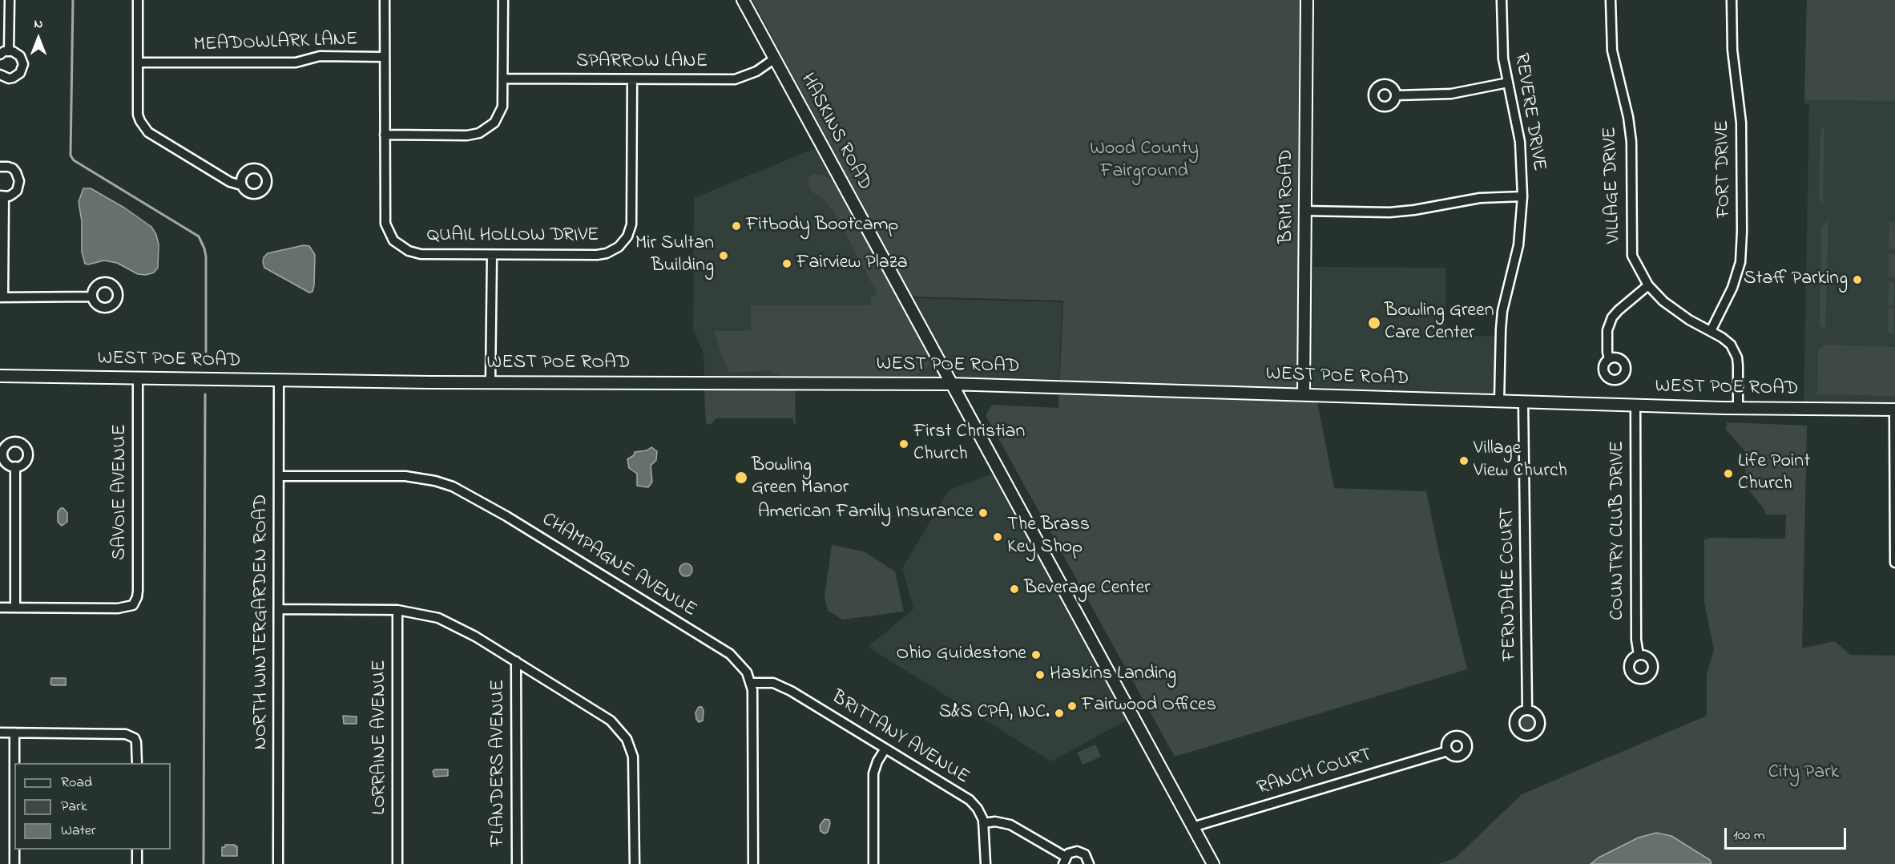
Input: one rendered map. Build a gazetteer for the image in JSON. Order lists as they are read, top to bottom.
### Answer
{
  "streets": {
    "main road": ["HASKINS ROAD", "BRIM ROAD", "WEST POE ROAD"],
    "street": [
      "MEADOWLARK LANE",
      "SPARROW LANE",
      "REVERE DRIVE",
      "FORT DRIVE",
      "VILLAGE DRIVE",
      "QUAIL HOLLOW DRIVE",
      "SAVOIE AVENUE",
      "COUNTRY CLUB DRIVE",
      "CHAMPAGNE AVENUE",
      "FERNDALE COURT",
      "NORTH WINTERGARDEN ROAD",
      "LORRAINE AVENUE",
      "BRITTANY AVENUE",
      "FLANDERS AVENUE",
      "RANCH COURT"
    ]
  },
  "crossings": [
    ["MEADOWLARK LANE", "QUAIL HOLLOW DRIVE"],
    ["SPARROW LANE", "HASKINS ROAD"],
    ["SPARROW LANE", "QUAIL HOLLOW DRIVE"],
    ["REVERE DRIVE", "WEST POE ROAD"],
    ["HASKINS ROAD", "WEST POE ROAD"],
    ["HASKINS ROAD", "RANCH COURT"],
    ["FORT DRIVE", "VILLAGE DRIVE"],
    ["VILLAGE DRIVE", "WEST POE ROAD"],
    ["BRIM ROAD", "WEST POE ROAD"],
    ["WEST POE ROAD", "SAVOIE AVENUE"],
    ["WEST POE ROAD", "COUNTRY CLUB DRIVE"],
    ["WEST POE ROAD", "FERNDALE COURT"],
    ["WEST POE ROAD", "NORTH WINTERGARDEN ROAD"],
    ["CHAMPAGNE AVENUE", "NORTH WINTERGARDEN ROAD"],
    ["CHAMPAGNE AVENUE", "BRITTANY AVENUE"]
  ],
  "parks": ["Wood County Fairground", "City Park"],
  "places": [
    "Fitbody Bootcamp",
    "Mir Sultan Building",
    "Fairview Plaza",
    "Staff Parking",
    "Bowling Green Care Center",
    "First Christian Church",
    "Village View Church",
    "Life Point Church",
    "Bowling Green Manor",
    "American Family Insurance",
    "The Brass Key Shop",
    "Beverage Center",
    "Ohio Guidestone",
    "Haskins Landing",
    "Fairwood Offices",
    "S&S CPA, INC."
  ],
  "legend": ["Road", "Park", "Water"],
  "scale_bar": "100 m",
  "north": "top"
}
